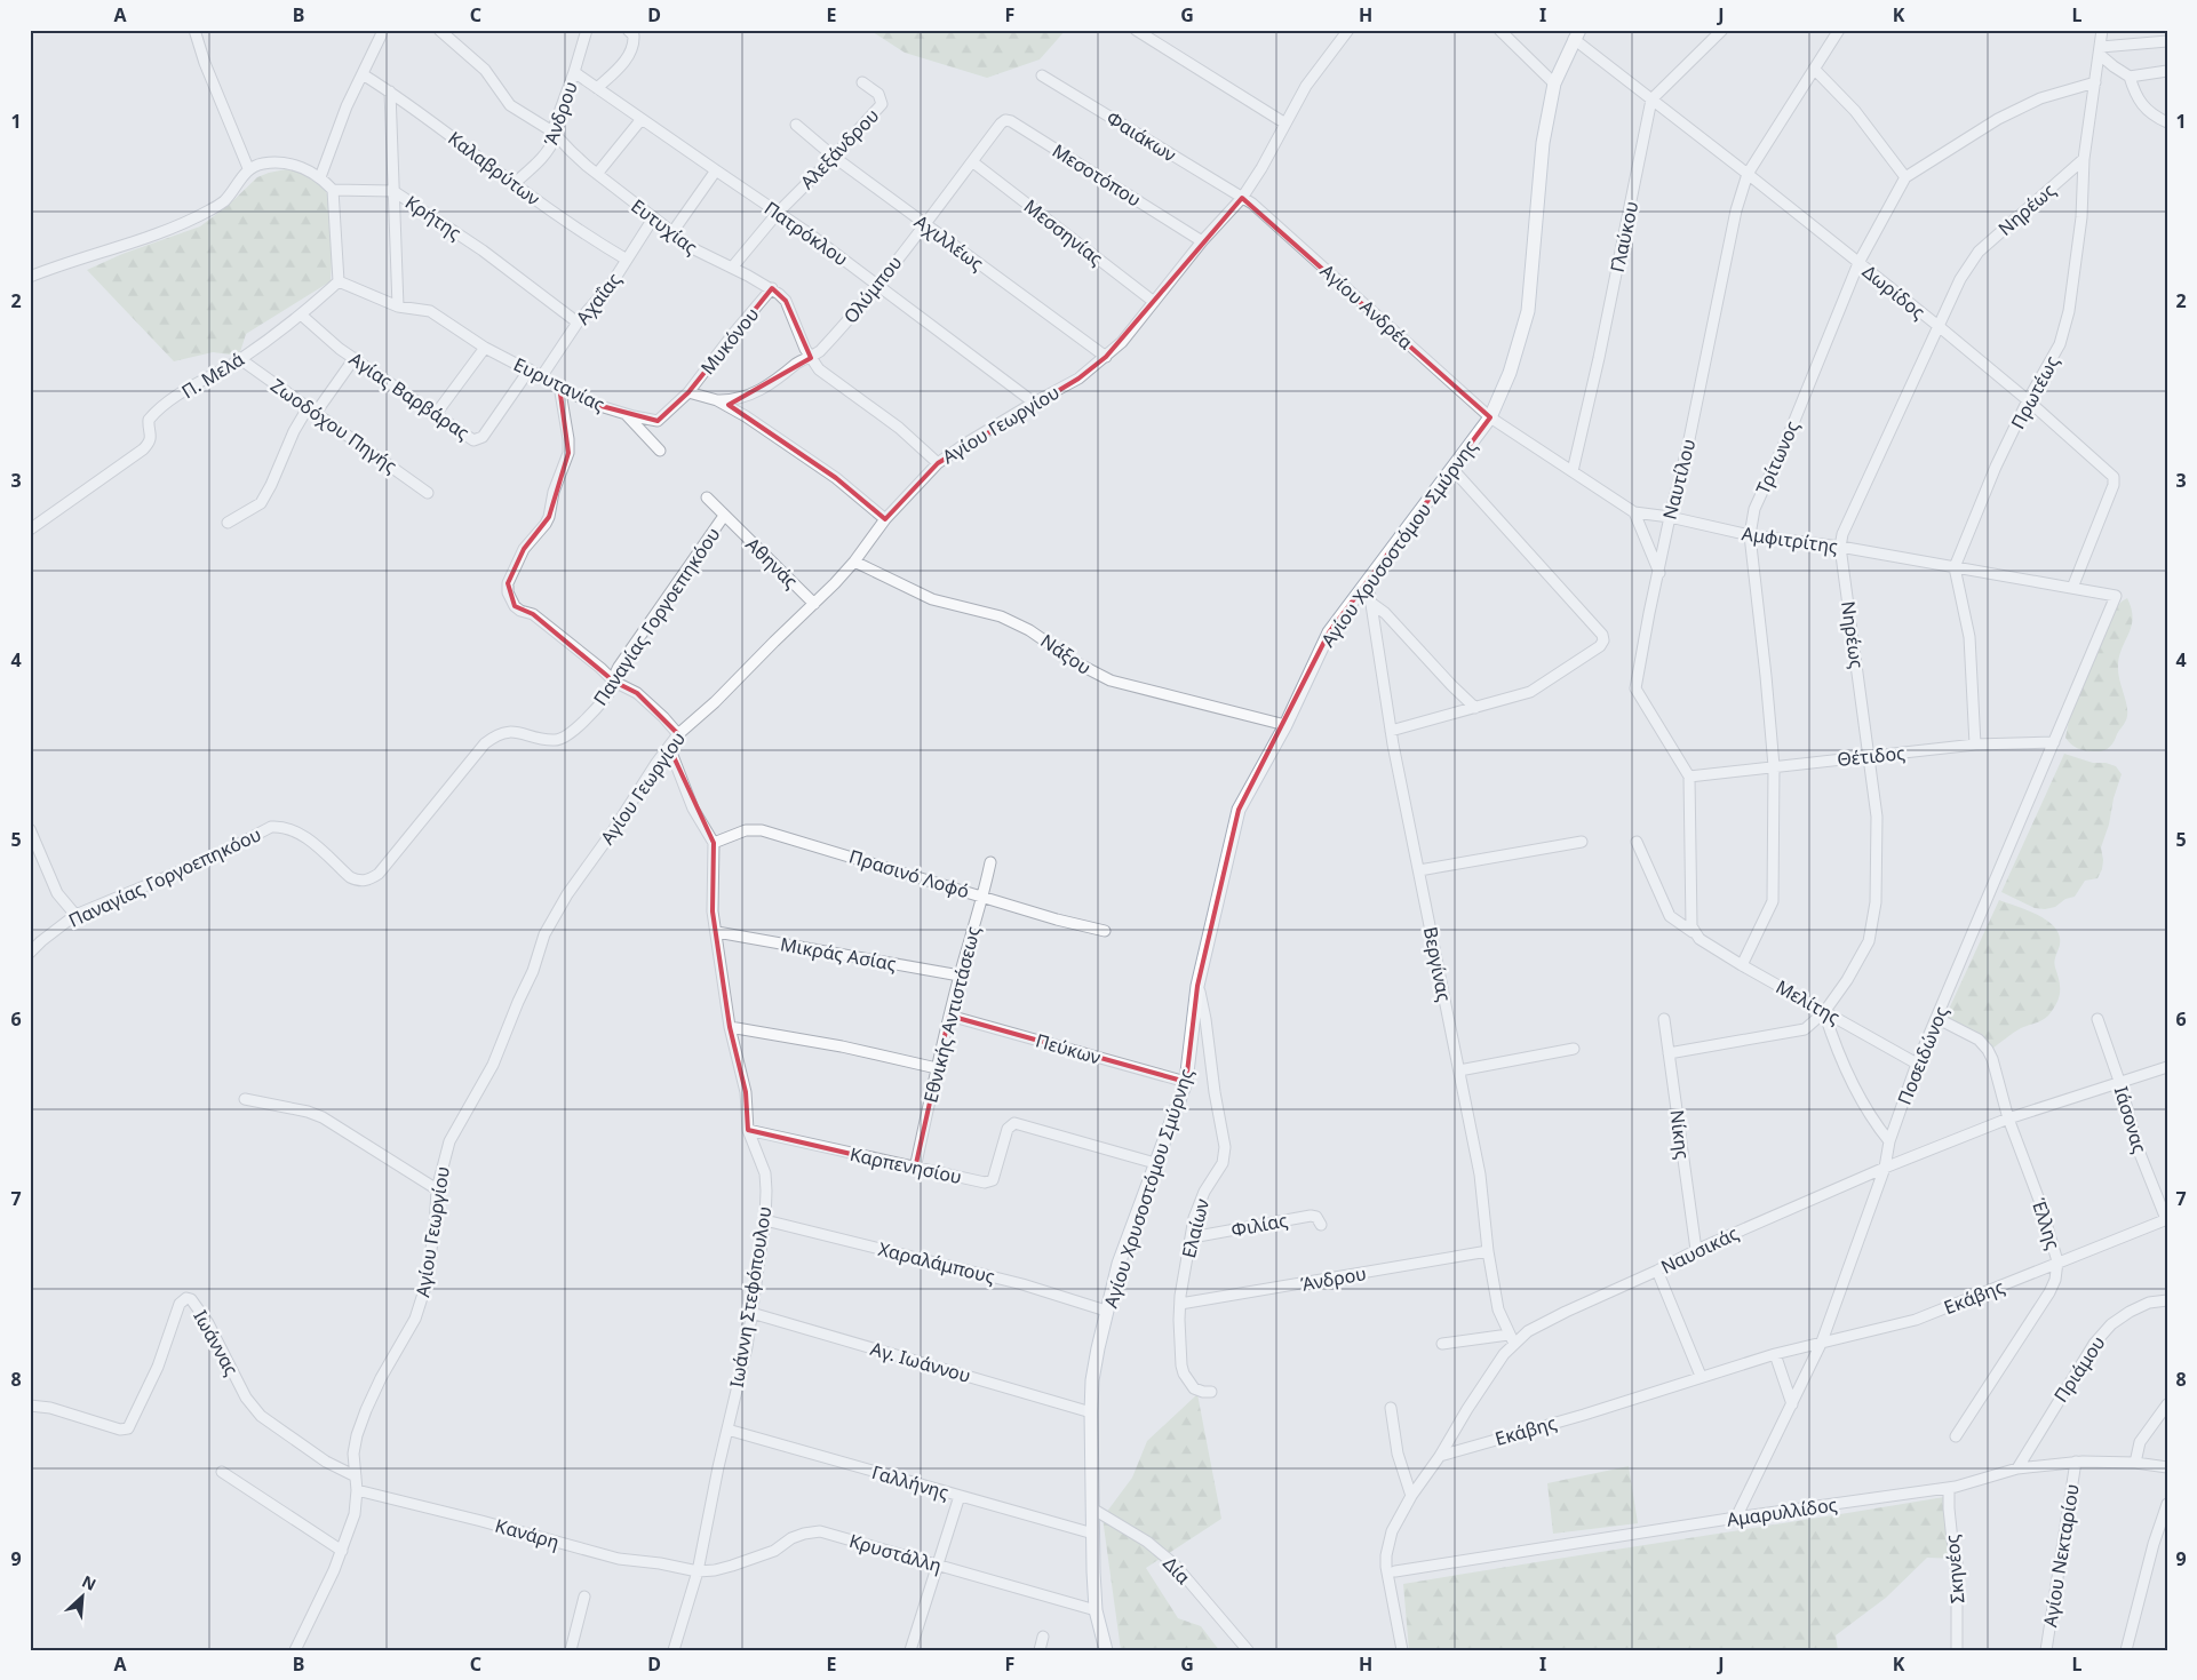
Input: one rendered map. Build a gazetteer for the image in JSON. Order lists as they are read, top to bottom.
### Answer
{
  "streets": {
    "main road": ["Αγίου Χρυσοστόμου Σμύρνης"],
    "street": [
      "Άνδρου",
      "Φαιάκων",
      "Αλεξάνδρου",
      "Καλαβρύτων",
      "Μεσοτόπου",
      "Νηρέως",
      "Κρήτης",
      "Ευτυχίας",
      "Μεσσηνίας",
      "Πατρόκλου",
      "Γλαύκου",
      "Αχιλλέως",
      "Ολύμπου",
      "Δωρίδος",
      "Αχαΐας",
      "Αγίου Ανδρέα",
      "Μυκόνου",
      "Π. Μελά",
      "Ευρυτανίας",
      "Πρωτέως",
      "Αγίας Βαρβάρας",
      "Αγίου Γεωργίου",
      "Ζωοδόχου Πηγής",
      "Τρίτωνος",
      "Ναυτίλου",
      "Αμφιτρίτης",
      "Αθηνάς",
      "Παναγίας Γοργοεπηκόου",
      "Νάξου",
      "Θέτιδος",
      "Πρασινό Λοφό",
      "Μικράς Ασίας",
      "Βεργίνας",
      "Μελίτης",
      "Εθνικής Αντιστάσεως",
      "Πεύκων",
      "Ποσειδώνος",
      "Ιάσονας",
      "Νίκης",
      "Καρπενησίου",
      "Έλλης",
      "Φιλίας",
      "Ελαίων",
      "Ναυσικάς",
      "Χαραλάμπους",
      "Ιωάννη Στεφόπουλου",
      "Εκάβης",
      "Ιωάννας",
      "Αγ. Ιωάννου",
      "Πριάμου",
      "Γαλλήνης",
      "Αμαρυλλίδος",
      "Κανάρη",
      "Κρυστάλλη",
      "Αγίου Νεκταρίου",
      "Σκηνέος",
      "Δία"
    ]
  },
  "crossings": [
    ["Άνδρου", "Καλαβρύτων"],
    ["Άνδρου", "Ευτυχίας"],
    ["Άνδρου", "Πατρόκλου"],
    ["Άνδρου", "Βεργίνας"],
    ["Άνδρου", "Ελαίων"],
    ["Φαιάκων", "Αγίου Ανδρέα"],
    ["Φαιάκων", "Αγίου Γεωργίου"],
    ["Αλεξάνδρου", "Ευτυχίας"],
    ["Αλεξάνδρου", "Πατρόκλου"],
    ["Αλεξάνδρου", "Αχιλλέως"],
    ["Καλαβρύτων", "Αχαΐας"],
    ["Μεσοτόπου", "Ολύμπου"],
    ["Μεσοτόπου", "Αγίου Γεωργίου"],
    ["Νηρέως", "Δωρίδος"],
    ["Νηρέως", "Πρωτέως"],
    ["Νηρέως", "Αμφιτρίτης"],
    ["Νηρέως", "Θέτιδος"],
    ["Νηρέως", "Μελίτης"],
    ["Νηρέως", "Νίκης"],
    ["Κρήτης", "Αχαΐας"],
    ["Ευτυχίας", "Ολύμπου"],
    ["Ευτυχίας", "Αχαΐας"],
    ["Ευτυχίας", "Μυκόνου"],
    ["Ευτυχίας", "Αγίου Γεωργίου"],
    ["Μεσσηνίας", "Ολύμπου"],
    ["Μεσσηνίας", "Αγίου Γεωργίου"],
    ["Πατρόκλου", "Ολύμπου"],
    ["Πατρόκλου", "Αγίου Γεωργίου"],
    ["Γλαύκου", "Δωρίδος"],
    ["Γλαύκου", "Αμφιτρίτης"],
    ["Αχιλλέως", "Ολύμπου"],
    ["Αχιλλέως", "Αγίου Γεωργίου"],
    ["Δωρίδος", "Πρωτέως"],
    ["Δωρίδος", "Τρίτωνος"],
    ["Δωρίδος", "Ναυτίλου"],
    ["Δωρίδος", "Αμφιτρίτης"],
    ["Δωρίδος", "Αγίου Χρυσοστόμου Σμύρνης"],
    ["Αχαΐας", "Ευρυτανίας"],
    ["Αγίου Ανδρέα", "Αγίου Γεωργίου"],
    ["Αγίου Ανδρέα", "Αμφιτρίτης"],
    ["Αγίου Ανδρέα", "Αγίου Χρυσοστόμου Σμύρνης"],
    ["Μυκόνου", "Ευρυτανίας"],
    ["Π. Μελά", "Ευρυτανίας"],
    ["Π. Μελά", "Αγίας Βαρβάρας"],
    ["Π. Μελά", "Ζωοδόχου Πηγής"],
    ["Ευρυτανίας", "Αγίας Βαρβάρας"],
    ["Πρωτέως", "Τρίτωνος"],
    ["Πρωτέως", "Αμφιτρίτης"],
    ["Αγίου Γεωργίου", "Αθηνάς"],
    ["Αγίου Γεωργίου", "Νάξου"],
    ["Αγίου Γεωργίου", "Ιωάννας"],
    ["Αγίου Γεωργίου", "Κανάρη"],
    ["Τρίτωνος", "Αμφιτρίτης"],
    ["Τρίτωνος", "Θέτιδος"],
    ["Τρίτωνος", "Μελίτης"],
    ["Ναυτίλου", "Αμφιτρίτης"],
    ["Ναυτίλου", "Θέτιδος"],
    ["Αμφιτρίτης", "Αγίου Χρυσοστόμου Σμύρνης"],
    ["Αμφιτρίτης", "Ποσειδώνος"],
    ["Αγίου Χρυσοστόμου Σμύρνης", "Νάξου"],
    ["Αγίου Χρυσοστόμου Σμύρνης", "Βεργίνας"],
    ["Αγίου Χρυσοστόμου Σμύρνης", "Πεύκων"],
    ["Αγίου Χρυσοστόμου Σμύρνης", "Καρπενησίου"],
    ["Αγίου Χρυσοστόμου Σμύρνης", "Ελαίων"],
    ["Αγίου Χρυσοστόμου Σμύρνης", "Χαραλάμπους"],
    ["Αγίου Χρυσοστόμου Σμύρνης", "Αγ. Ιωάννου"],
    ["Αγίου Χρυσοστόμου Σμύρνης", "Γαλλήνης"],
    ["Αγίου Χρυσοστόμου Σμύρνης", "Κρυστάλλη"],
    ["Αγίου Χρυσοστόμου Σμύρνης", "Δία"],
    ["Αθηνάς", "Παναγίας Γοργοεπηκόου"],
    ["Θέτιδος", "Ποσειδώνος"],
    ["Πρασινό Λοφό", "Εθνικής Αντιστάσεως"],
    ["Πρασινό Λοφό", "Ιωάννη Στεφόπουλου"],
    ["Μικράς Ασίας", "Εθνικής Αντιστάσεως"],
    ["Μικράς Ασίας", "Ιωάννη Στεφόπουλου"],
    ["Βεργίνας", "Ναυσικάς"],
    ["Μελίτης", "Ποσειδώνος"],
    ["Εθνικής Αντιστάσεως", "Πεύκων"],
    ["Εθνικής Αντιστάσεως", "Καρπενησίου"],
    ["Ποσειδώνος", "Έλλης"],
    ["Ποσειδώνος", "Ναυσικάς"],
    ["Ποσειδώνος", "Εκάβης"],
    ["Ποσειδώνος", "Αμαρυλλίδος"],
    ["Ιάσονας", "Ναυσικάς"],
    ["Ιάσονας", "Εκάβης"],
    ["Νίκης", "Ναυσικάς"],
    ["Καρπενησίου", "Ιωάννη Στεφόπουλου"],
    ["Έλλης", "Ναυσικάς"],
    ["Έλλης", "Εκάβης"],
    ["Φιλίας", "Ελαίων"],
    ["Ναυσικάς", "Εκάβης"],
    ["Χαραλάμπους", "Ιωάννη Στεφόπουλου"],
    ["Ιωάννη Στεφόπουλου", "Αγ. Ιωάννου"],
    ["Ιωάννη Στεφόπουλου", "Γαλλήνης"],
    ["Ιωάννη Στεφόπουλου", "Κανάρη"],
    ["Ιωάννη Στεφόπουλου", "Κρυστάλλη"],
    ["Πριάμου", "Αμαρυλλίδος"],
    ["Αμαρυλλίδος", "Αγίου Νεκταρίου"],
    ["Αμαρυλλίδος", "Σκηνέος"],
    ["Κανάρη", "Κρυστάλλη"]
  ],
  "north": "top right",
  "grid": {
    "columns": [
      "A",
      "B",
      "C",
      "D",
      "E",
      "F",
      "G",
      "H",
      "I",
      "J",
      "K",
      "L"
    ],
    "rows": [
      "1",
      "2",
      "3",
      "4",
      "5",
      "6",
      "7",
      "8",
      "9"
    ]
  }
}
